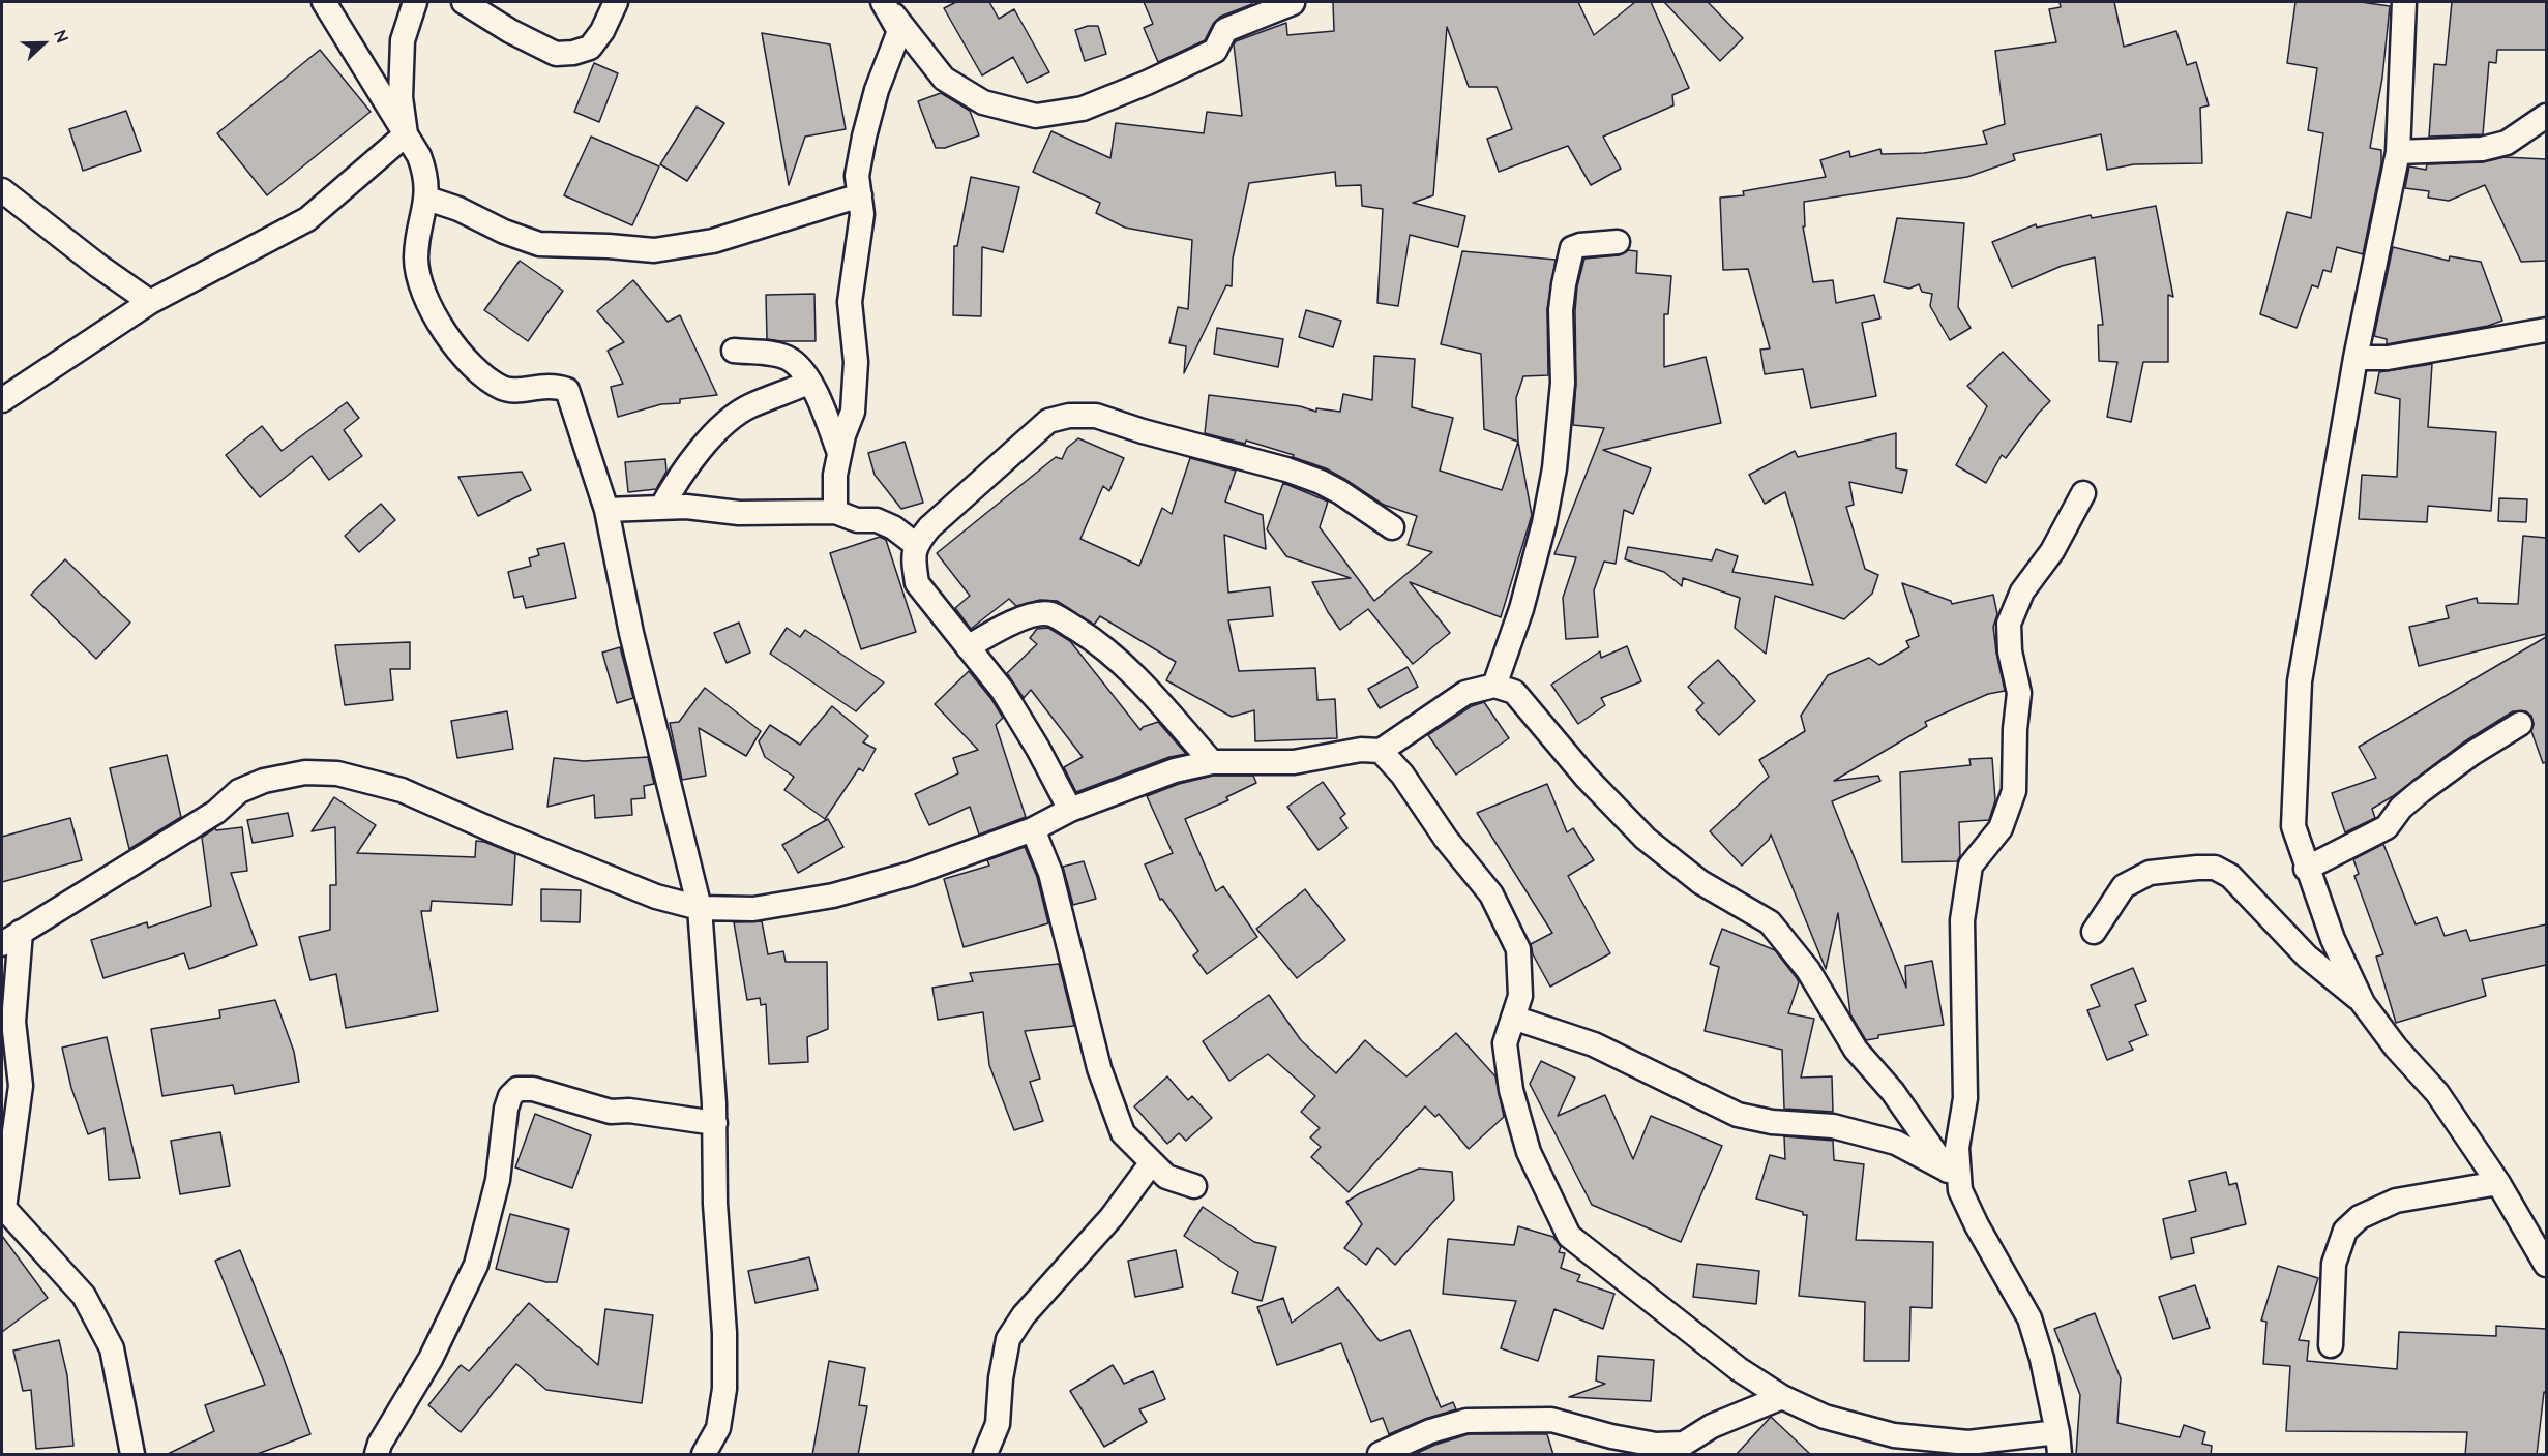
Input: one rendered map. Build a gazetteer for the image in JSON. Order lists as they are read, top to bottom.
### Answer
{
  "north": "right"
}
